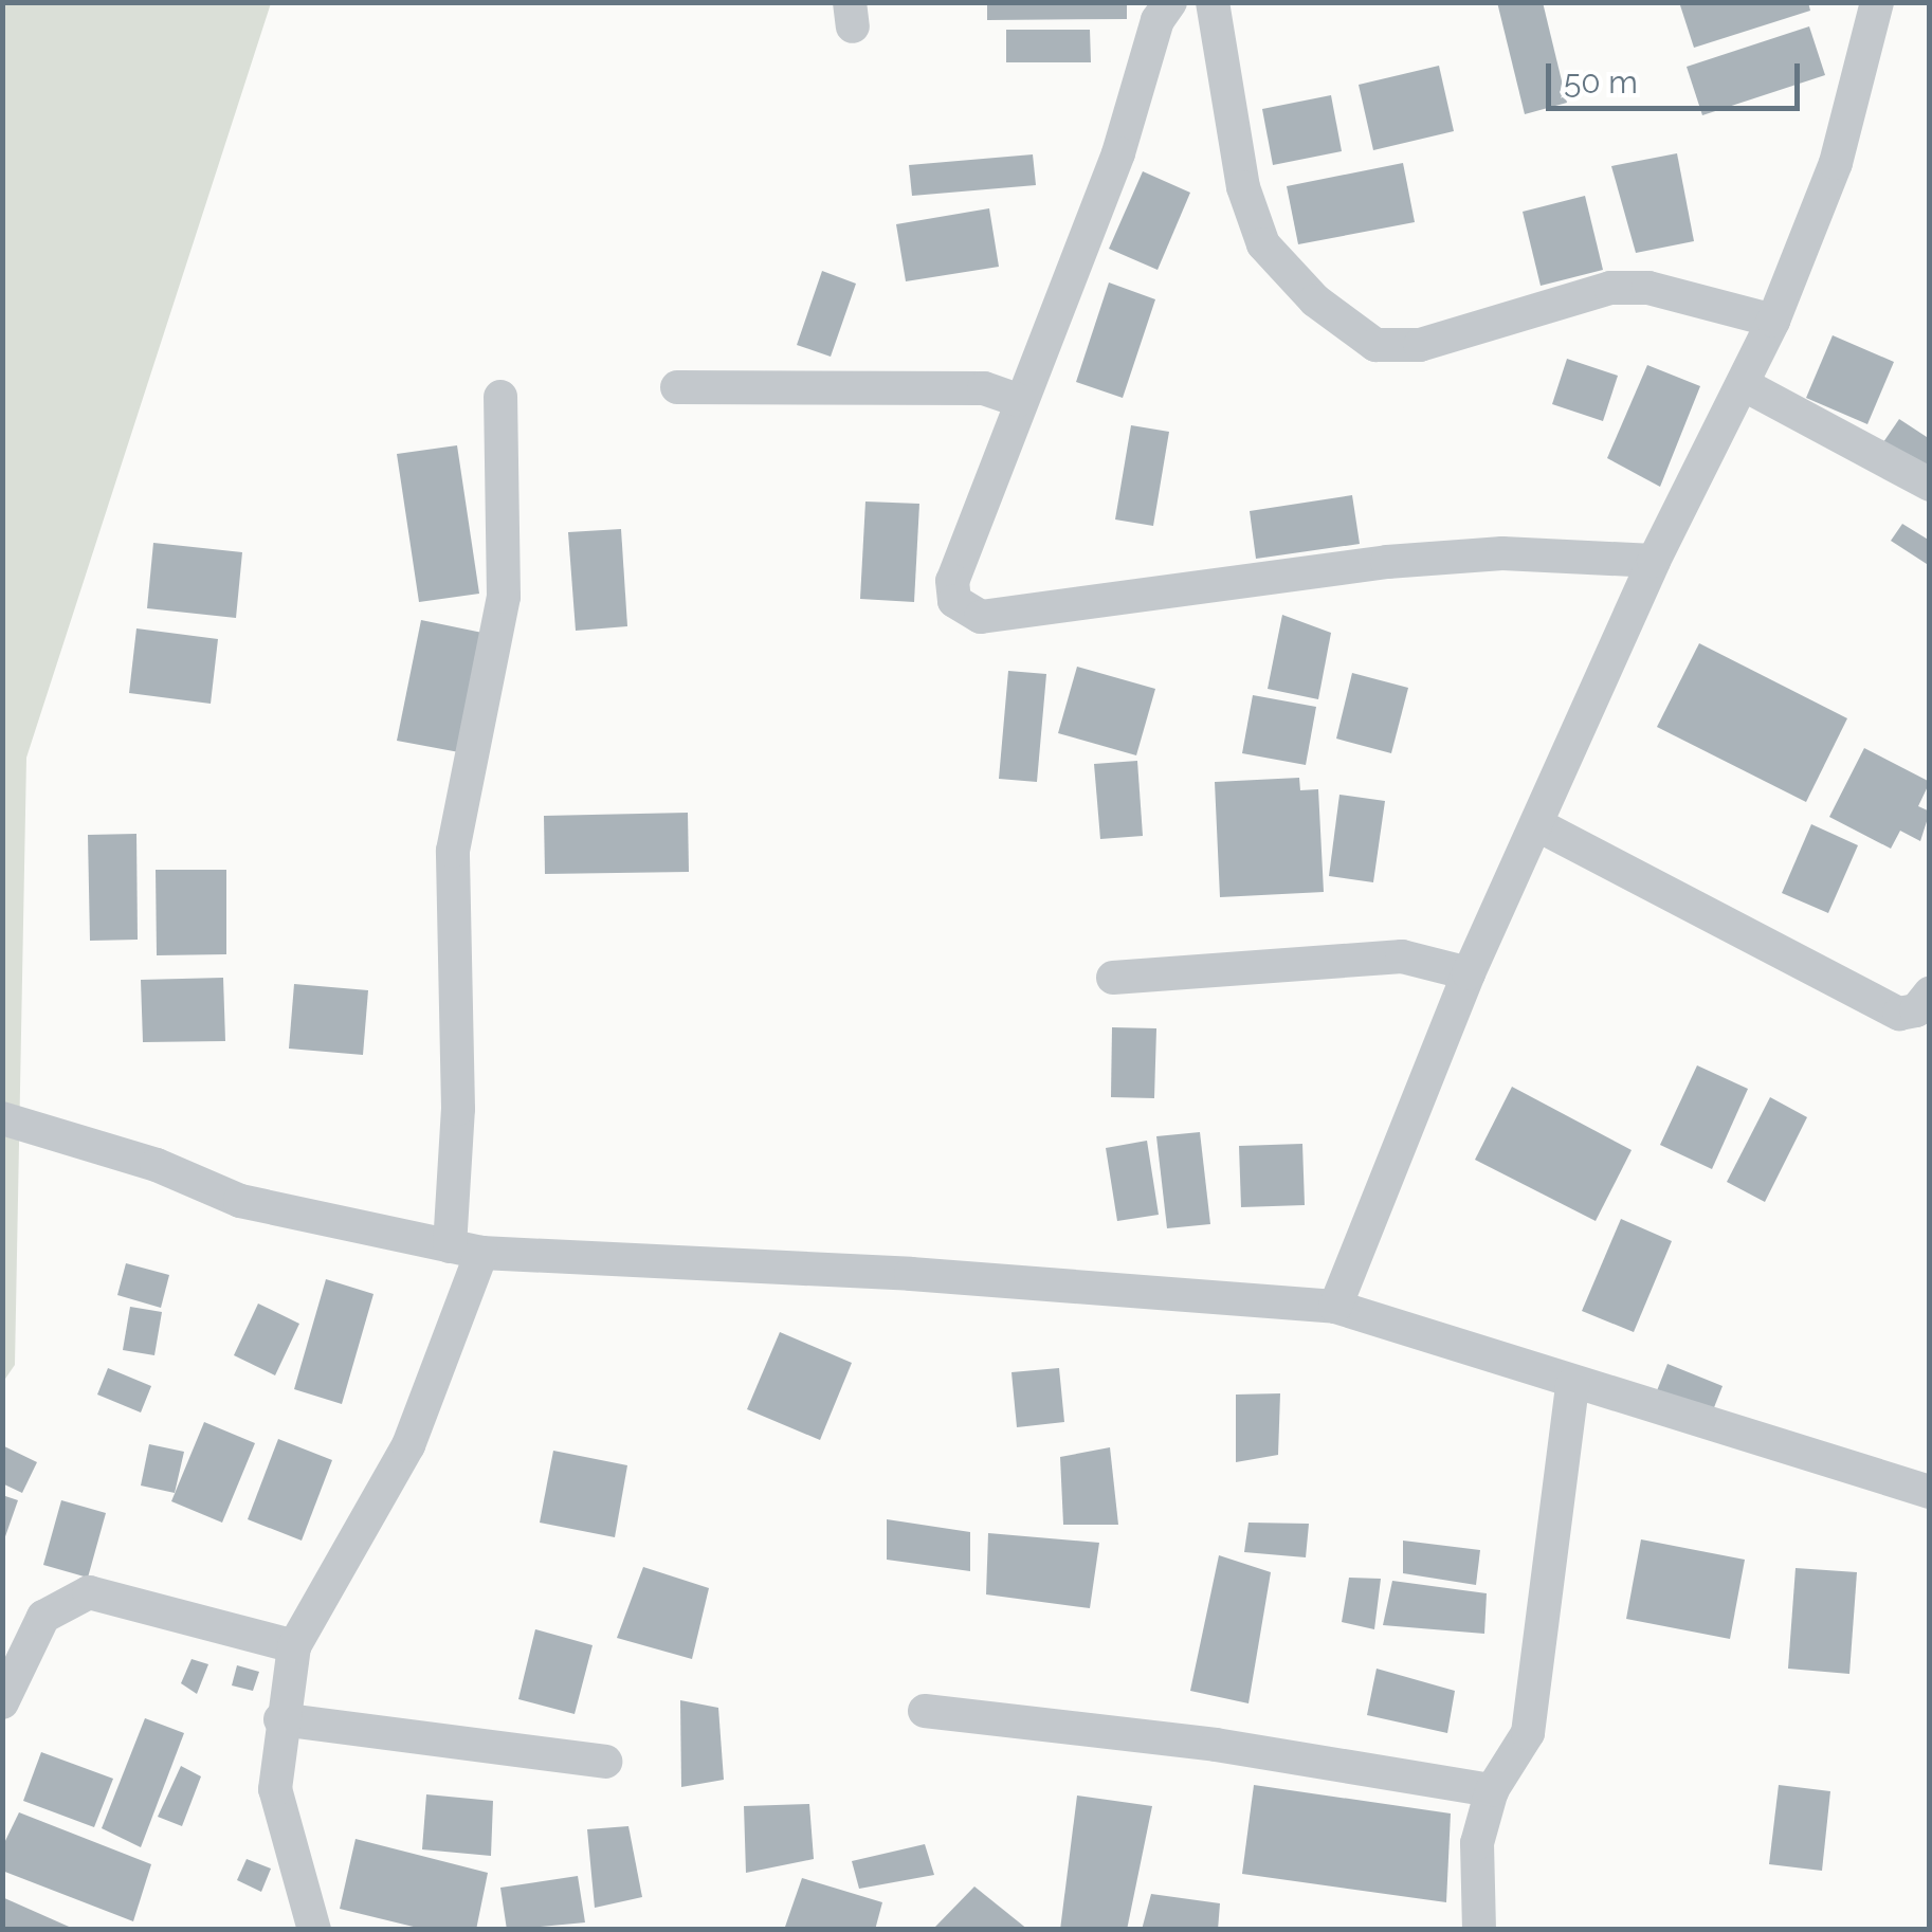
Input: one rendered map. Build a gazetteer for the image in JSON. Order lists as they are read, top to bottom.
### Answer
{
  "scale_bar": "50 m"
}
